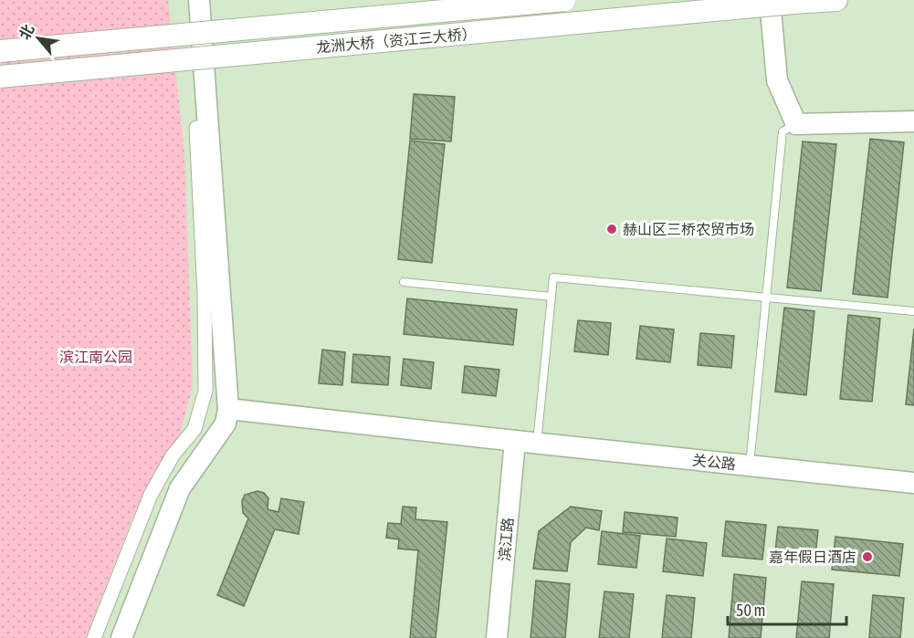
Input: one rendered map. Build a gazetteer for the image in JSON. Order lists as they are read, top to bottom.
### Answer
{
  "streets": {
    "main road": ["龙洲大桥（资江三大桥）"],
    "street": ["关公路", "滨江路"]
  },
  "crossings": [
    ["关公路", "滨江路"]
  ],
  "parks": ["滨江南公园"],
  "places": ["赫山区三桥农贸市场", "嘉年假日酒店"],
  "scale_bar": "50 m",
  "north": "top left"
}
